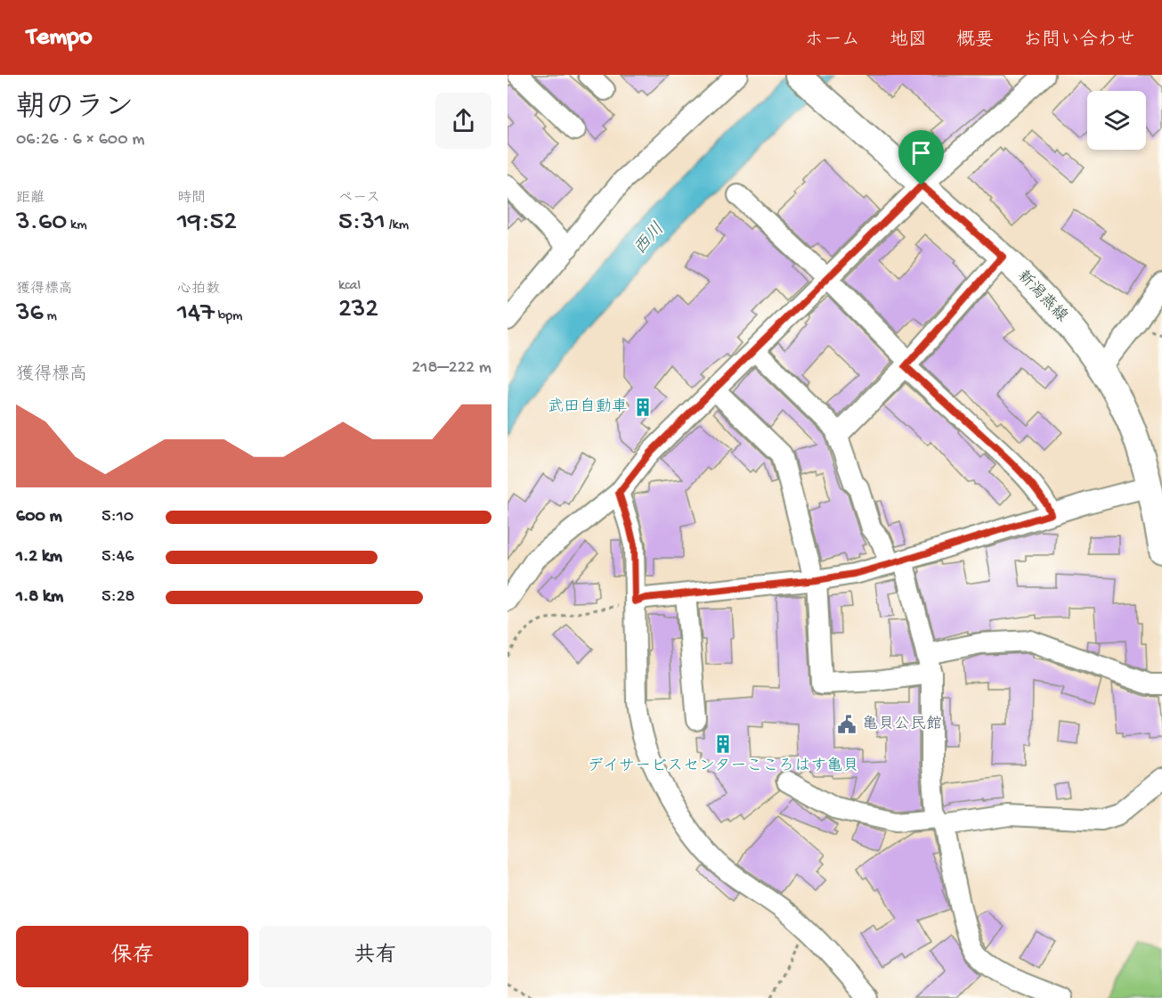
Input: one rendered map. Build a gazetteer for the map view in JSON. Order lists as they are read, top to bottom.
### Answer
{
  "streets": {
    "main road": ["新潟燕線"]
  },
  "water": ["西川"],
  "places": {
    "building": ["武田自動車", "デイサービスセンターこころはす亀貝"],
    "public building": ["亀貝公民館"]
  },
  "page": {
    "header": "Tempo",
    "nav": [
      "ホーム",
      "地図",
      "概要",
      "お問い合わせ"
    ],
    "heading": ["朝のラン", "06:26 · 6 × 600 m"],
    "stats": [
      ["距離", "3.60 km"],
      ["時間", "19:52"],
      ["ペース", "5:31 /km"],
      ["獲得標高", "36 m"],
      ["心拍数", "147 bpm"],
      ["kcal", "232"]
    ],
    "chart": ["獲得標高", "218–222 m"],
    "list": [
      {
        "name": "600 m",
        "note": "5:10"
      },
      {
        "name": "1.2 km",
        "note": "5:46"
      },
      {
        "name": "1.8 km",
        "note": "5:28"
      }
    ],
    "buttons": ["保存", "共有"]
  }
}
